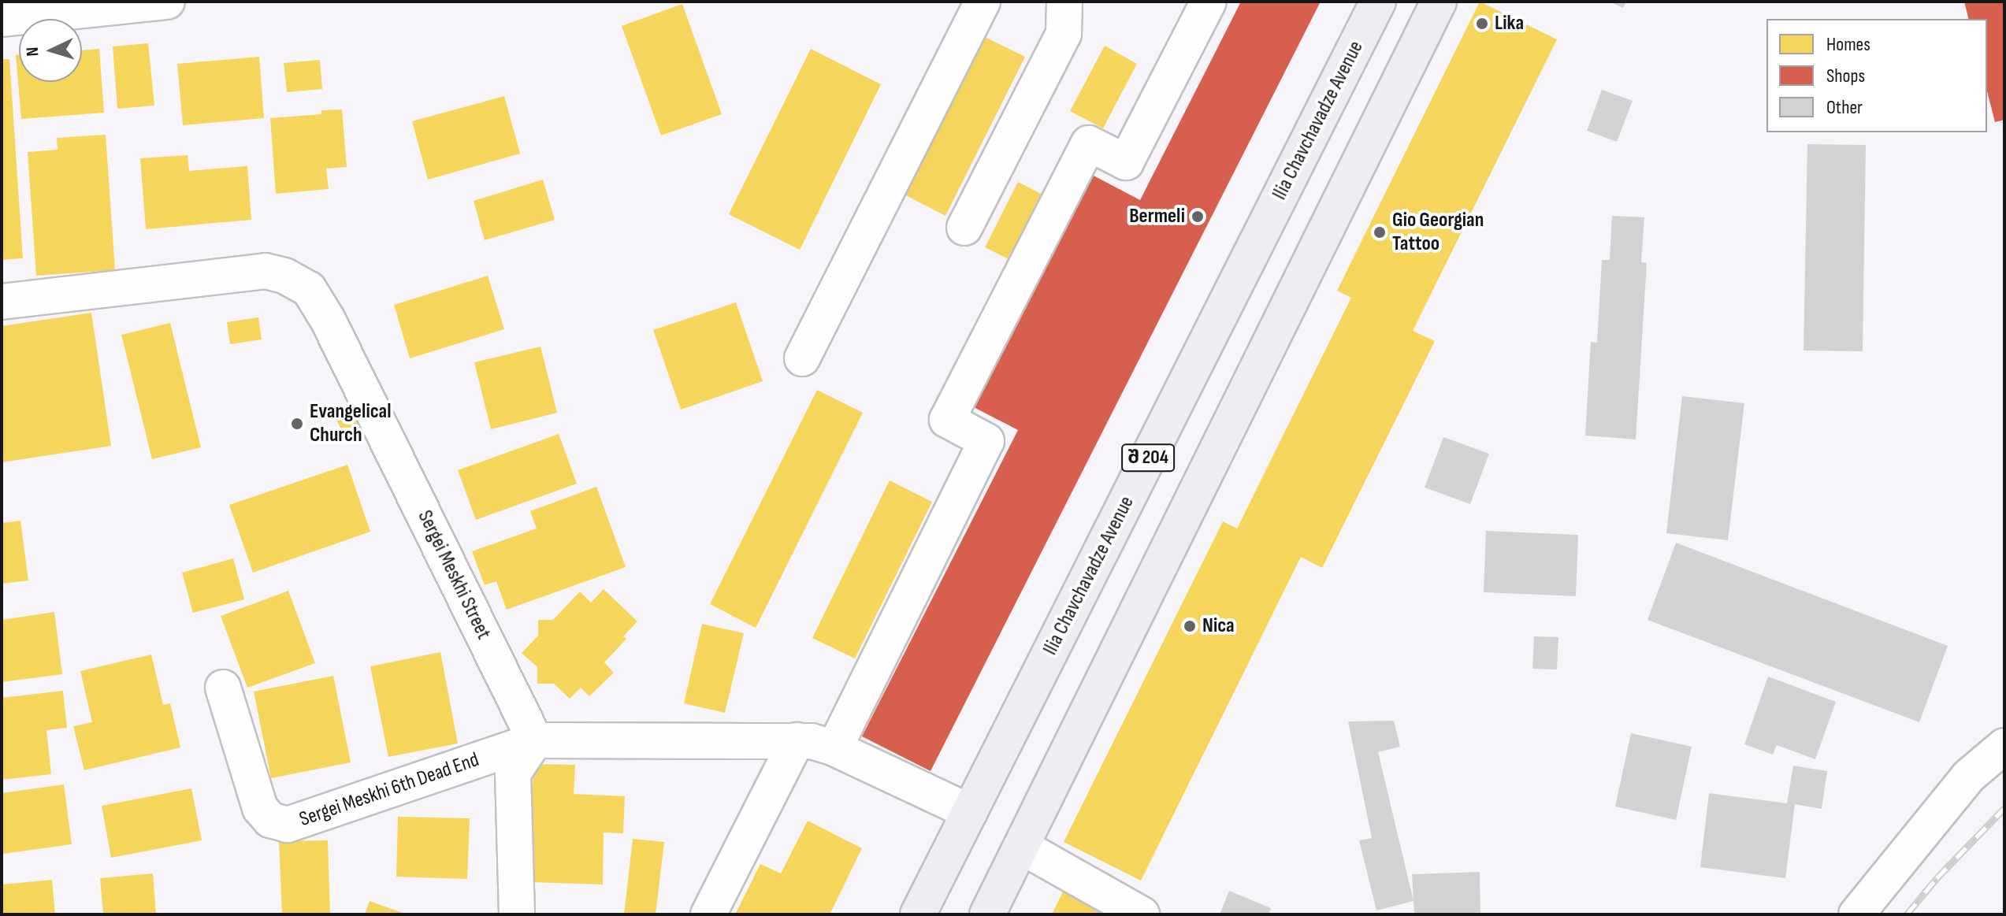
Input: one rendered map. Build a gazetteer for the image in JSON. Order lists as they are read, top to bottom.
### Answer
{
  "streets": {
    "main road": ["Ilia Chavchavadze Avenue", "შ 204"],
    "street": ["Sergei Meskhi Street", "Sergei Meskhi 6th Dead End"]
  },
  "crossings": [
    ["Sergei Meskhi Street", "Sergei Meskhi 6th Dead End"]
  ],
  "places": [
    "Lika",
    "Bermeli",
    "Gio Georgian Tattoo",
    "Evangelical Church",
    "Nica"
  ],
  "legend": ["Homes", "Shops", "Other"],
  "north": "left"
}
